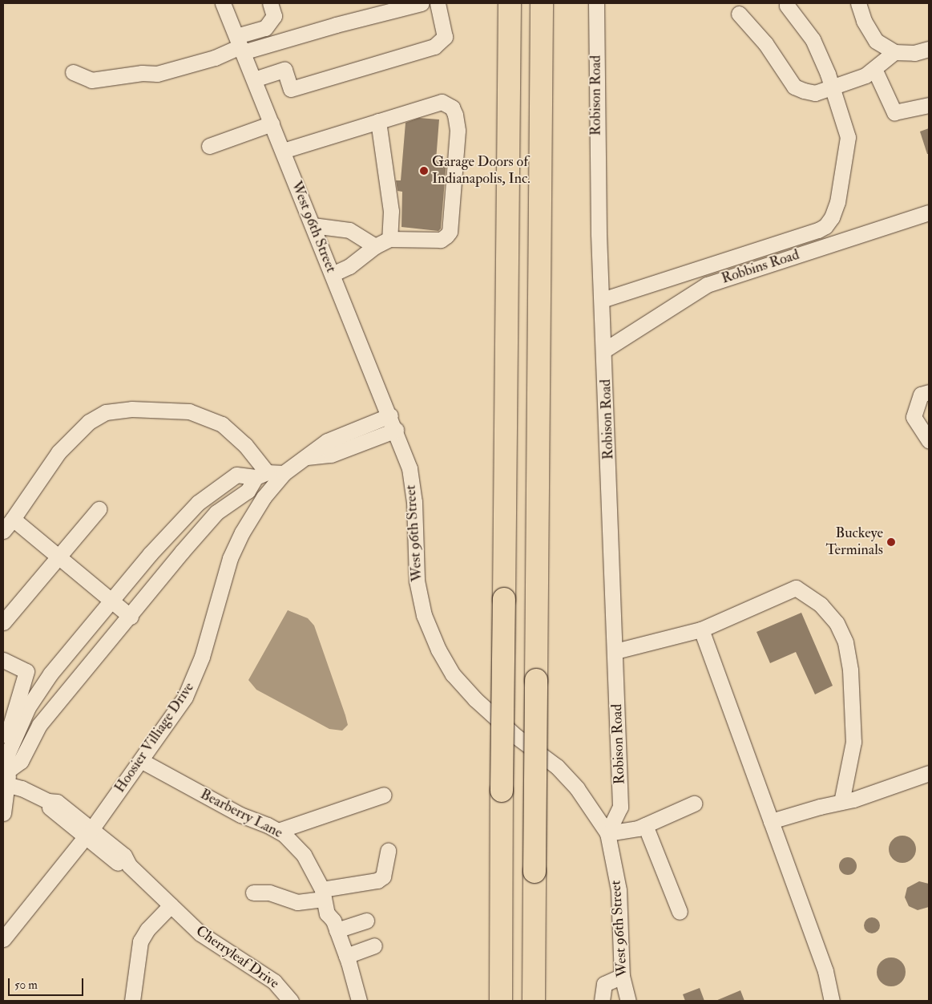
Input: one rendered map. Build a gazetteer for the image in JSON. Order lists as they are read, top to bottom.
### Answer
{
  "streets": {
    "street": [
      "Robison Road",
      "West 96th Street",
      "Robbins Road",
      "Hoosier Villiage Drive",
      "Bearberry Lane",
      "Cherryleaf Drive"
    ]
  },
  "crossings": [
    ["Robison Road", "West 96th Street"],
    ["Robison Road", "Robbins Road"],
    ["West 96th Street", "Hoosier Villiage Drive"],
    ["Hoosier Villiage Drive", "Bearberry Lane"],
    ["Hoosier Villiage Drive", "Cherryleaf Drive"]
  ],
  "places": ["Garage Doors of Indianapolis, Inc.", "Buckeye Terminals"],
  "scale_bar": "50 m"
}
